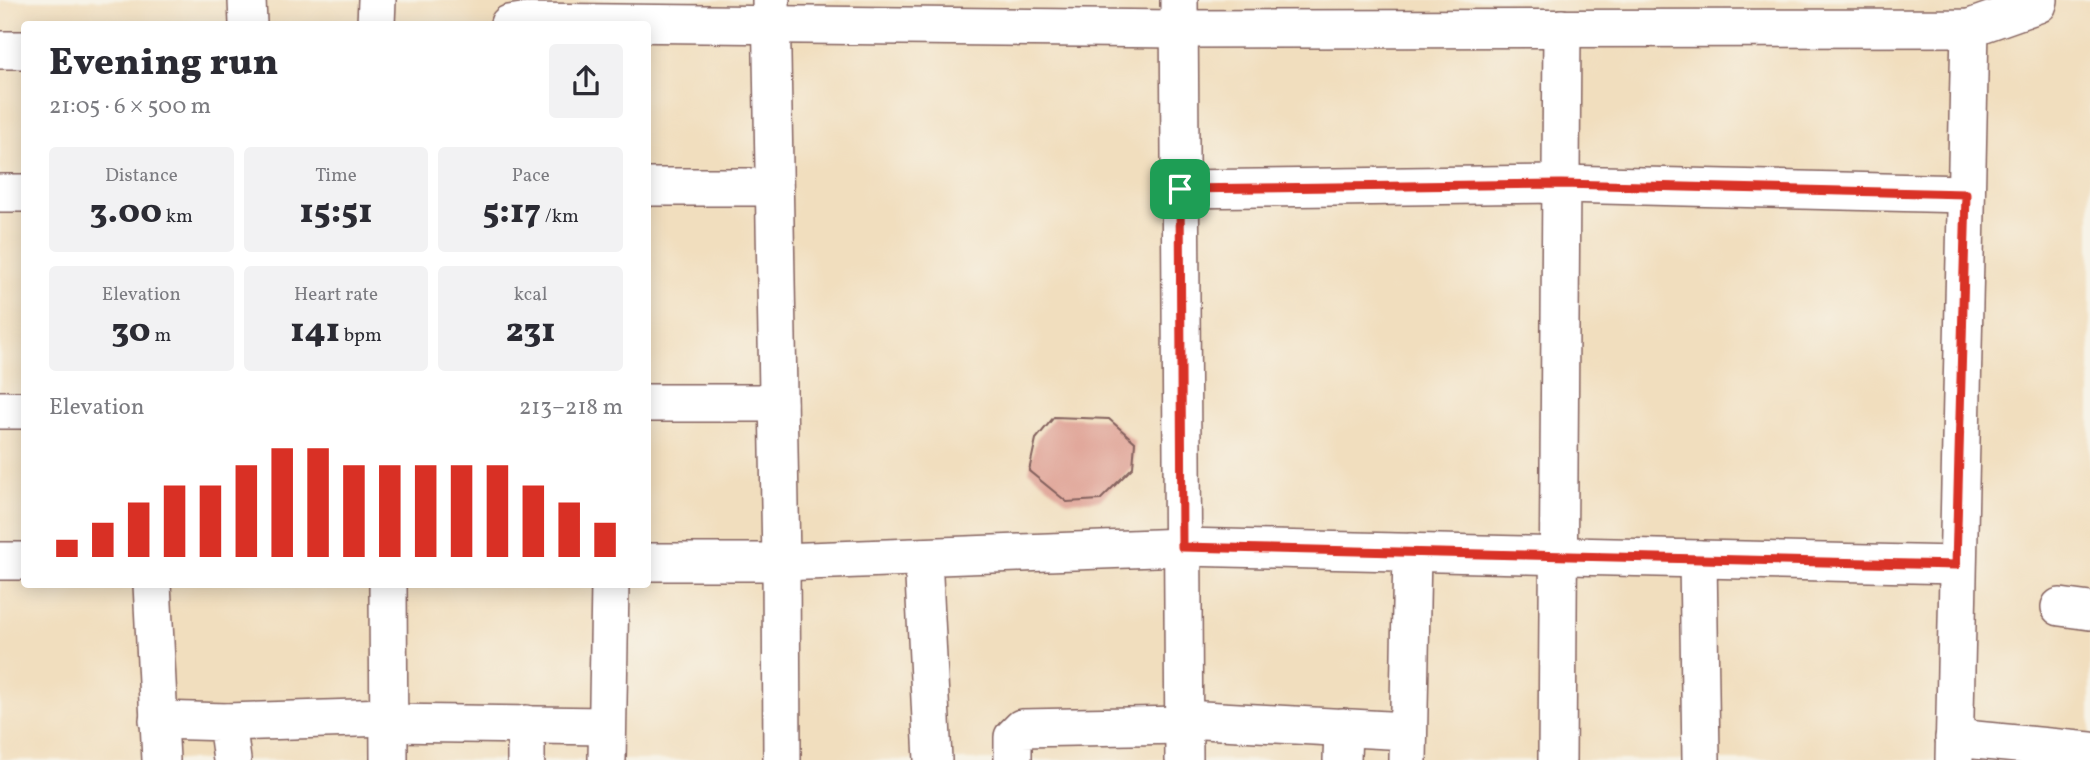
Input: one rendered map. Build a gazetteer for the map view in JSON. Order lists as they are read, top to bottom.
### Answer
{
  "page": {
    "heading": ["Evening run", "21:05 · 6 × 500 m"],
    "stats": [
      ["Distance", "3.00 km"],
      ["Time", "15:51"],
      ["Pace", "5:17 /km"],
      ["Elevation", "30 m"],
      ["Heart rate", "141 bpm"],
      ["kcal", "231"]
    ],
    "chart": ["Elevation", "213–218 m"]
  }
}
